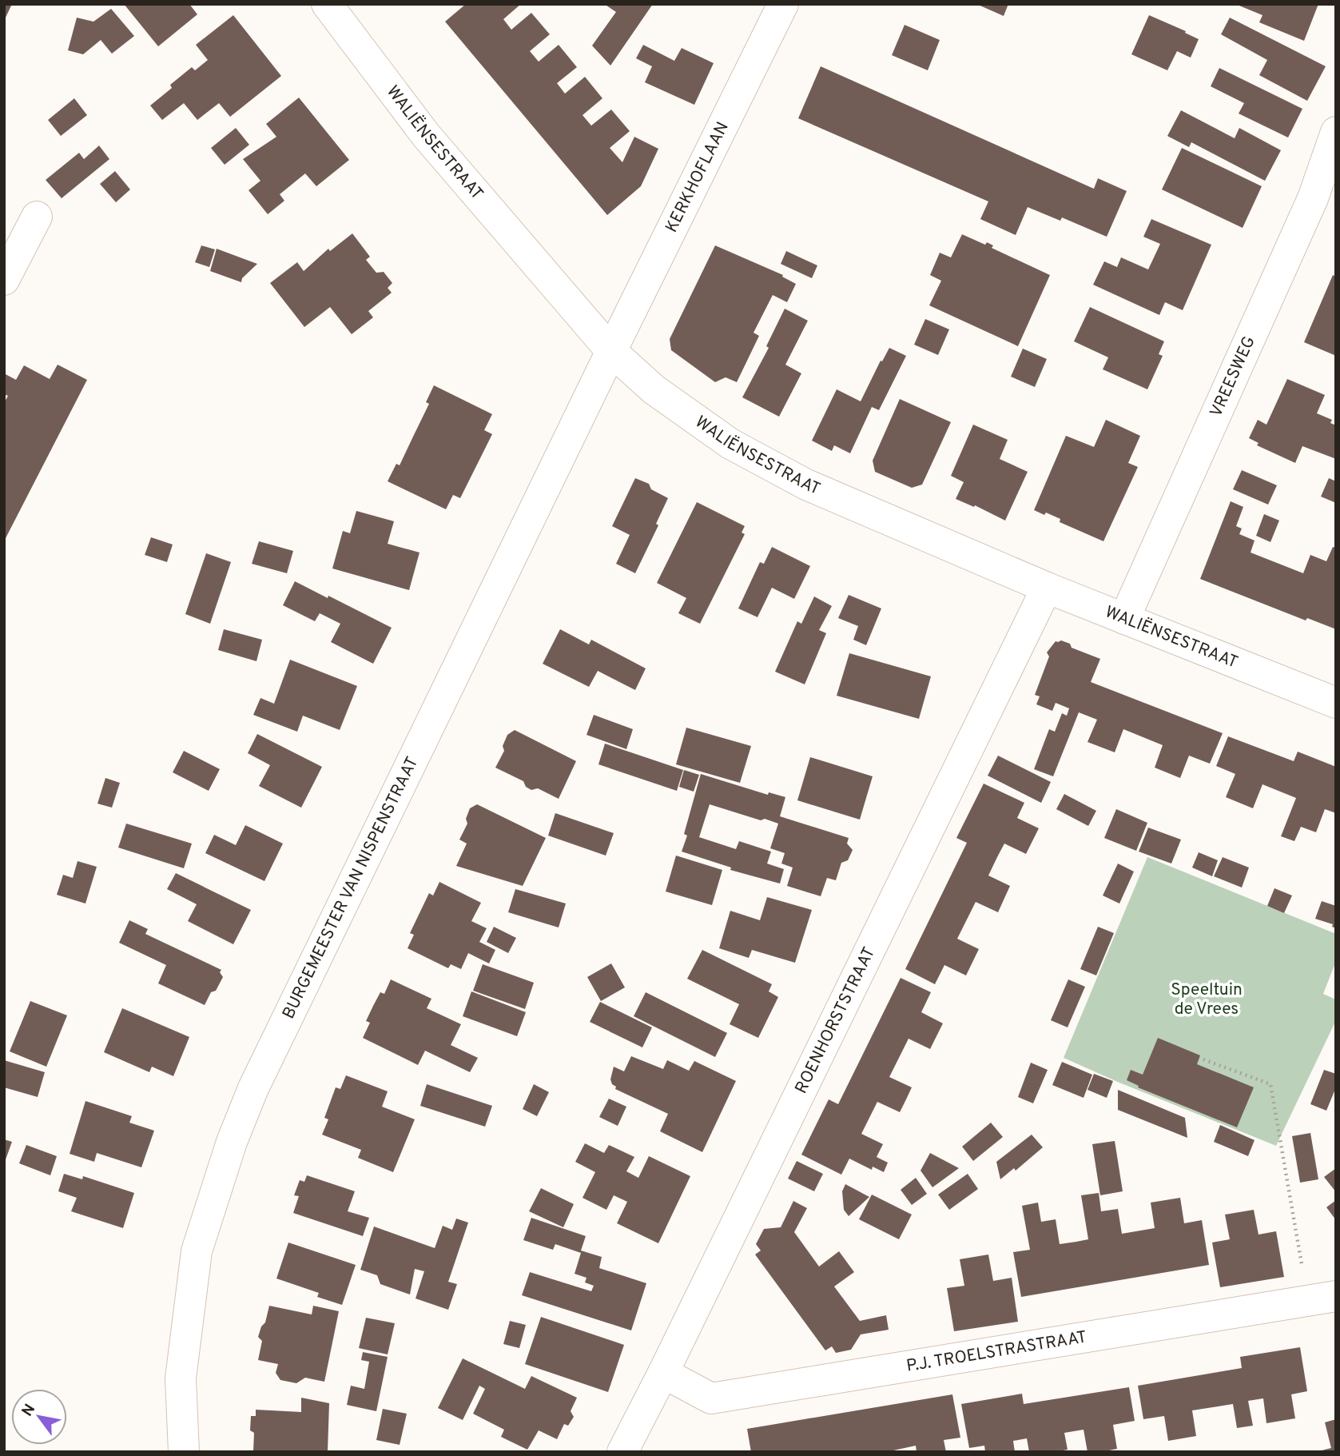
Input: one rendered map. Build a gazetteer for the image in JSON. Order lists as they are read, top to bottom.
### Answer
{
  "streets": {
    "street": [
      "WALIËNSESTRAAT",
      "KERKHOFLAAN",
      "VREESWEG",
      "BURGEMEESTER VAN NISPENSTRAAT",
      "ROENHORSTSTRAAT",
      "P.J. TROELSTRASTRAAT"
    ]
  },
  "crossings": [
    ["WALIËNSESTRAAT", "KERKHOFLAAN"],
    ["WALIËNSESTRAAT", "VREESWEG"],
    ["WALIËNSESTRAAT", "BURGEMEESTER VAN NISPENSTRAAT"],
    ["WALIËNSESTRAAT", "ROENHORSTSTRAAT"],
    ["KERKHOFLAAN", "BURGEMEESTER VAN NISPENSTRAAT"],
    ["ROENHORSTSTRAAT", "P.J. TROELSTRASTRAAT"]
  ],
  "parks": ["Speeltuin de Vrees"],
  "north": "top left"
}
